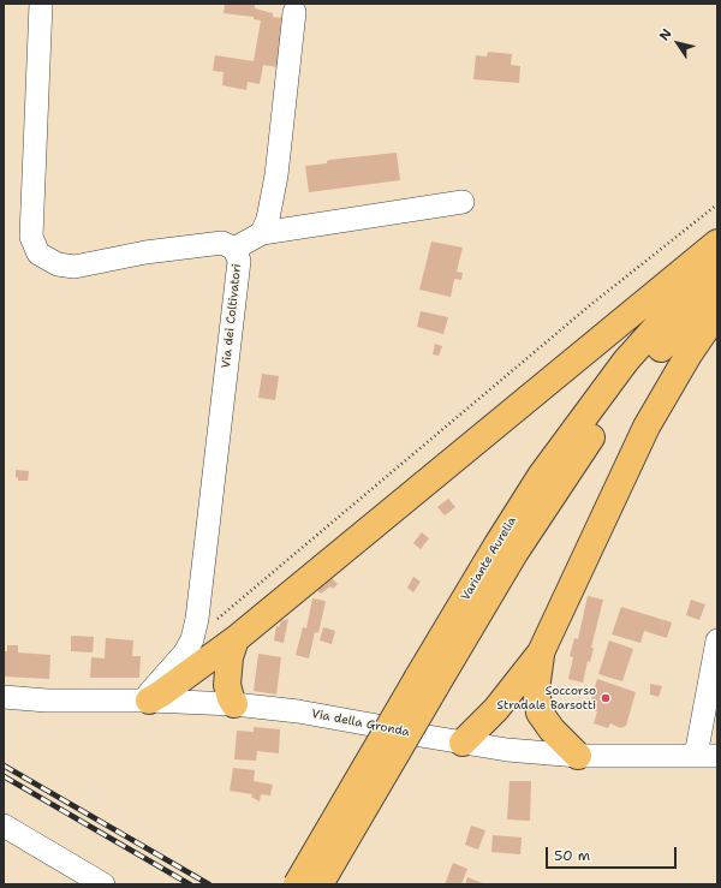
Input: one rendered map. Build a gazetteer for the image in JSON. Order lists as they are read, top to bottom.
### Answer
{
  "streets": {
    "highway": ["Variante Aurelia"],
    "street": ["Via dei Coltivatori", "Via della Gronda"]
  },
  "crossings": [
    ["Via dei Coltivatori", "Via della Gronda"]
  ],
  "places": ["Soccorso Stradale Barsotti"],
  "scale_bar": "50 m",
  "north": "top left"
}
